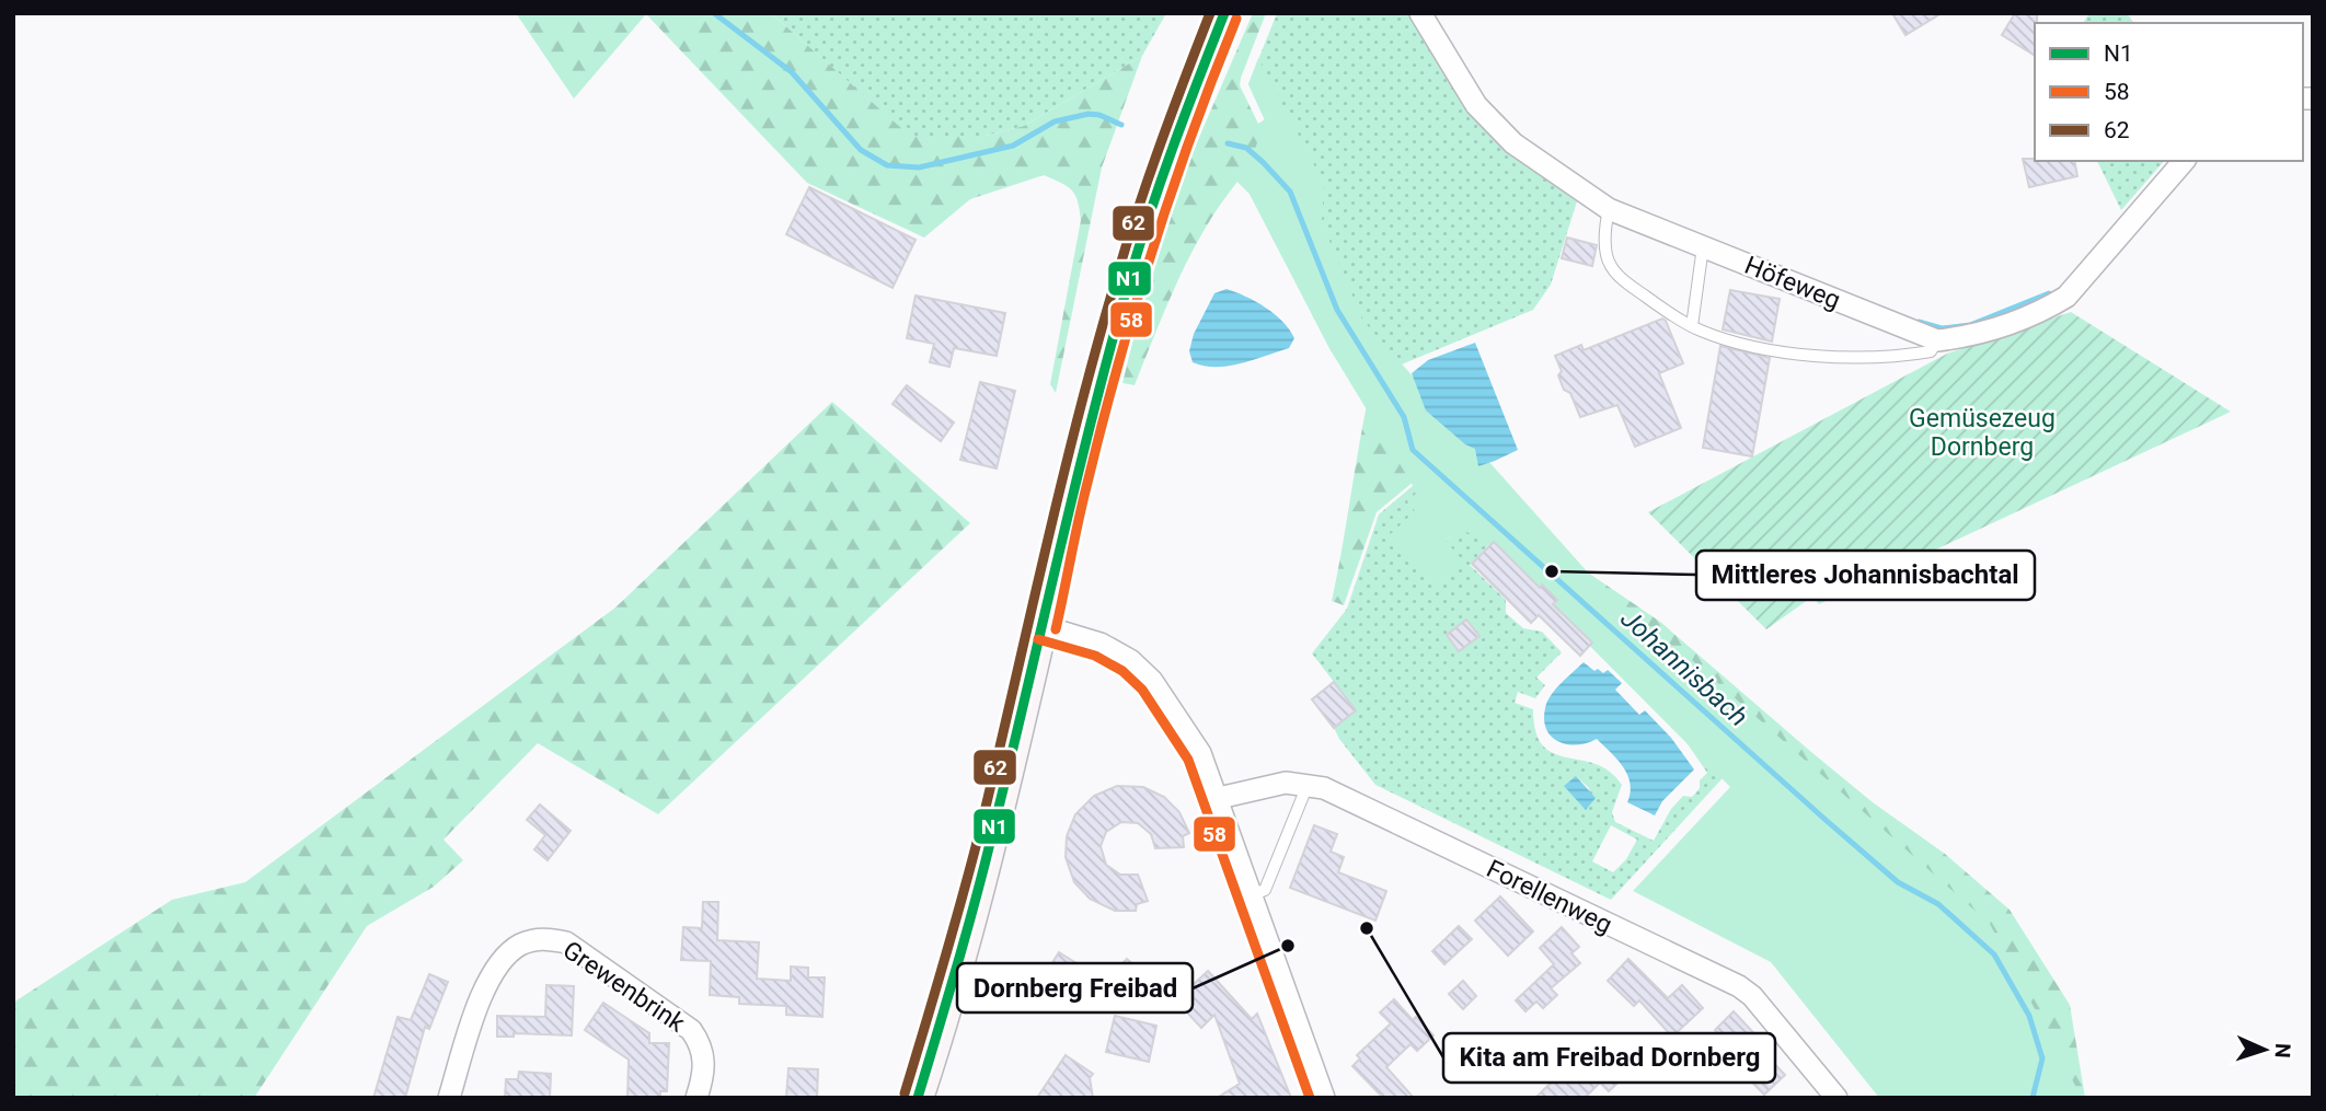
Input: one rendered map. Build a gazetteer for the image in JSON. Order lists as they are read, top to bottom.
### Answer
{
  "streets": {
    "street": ["Höfeweg", "Forellenweg", "Grewenbrink"]
  },
  "water": ["Johannisbach"],
  "parks": ["Gemüsezeug Dornberg"],
  "places": ["Mittleres Johannisbachtal", "Kita am Freibad Dornberg", "Dornberg Freibad"],
  "lines": ["transit line N1", "transit line 62", "transit line 58"],
  "legend": ["N1", "58", "62"],
  "north": "right"
}
